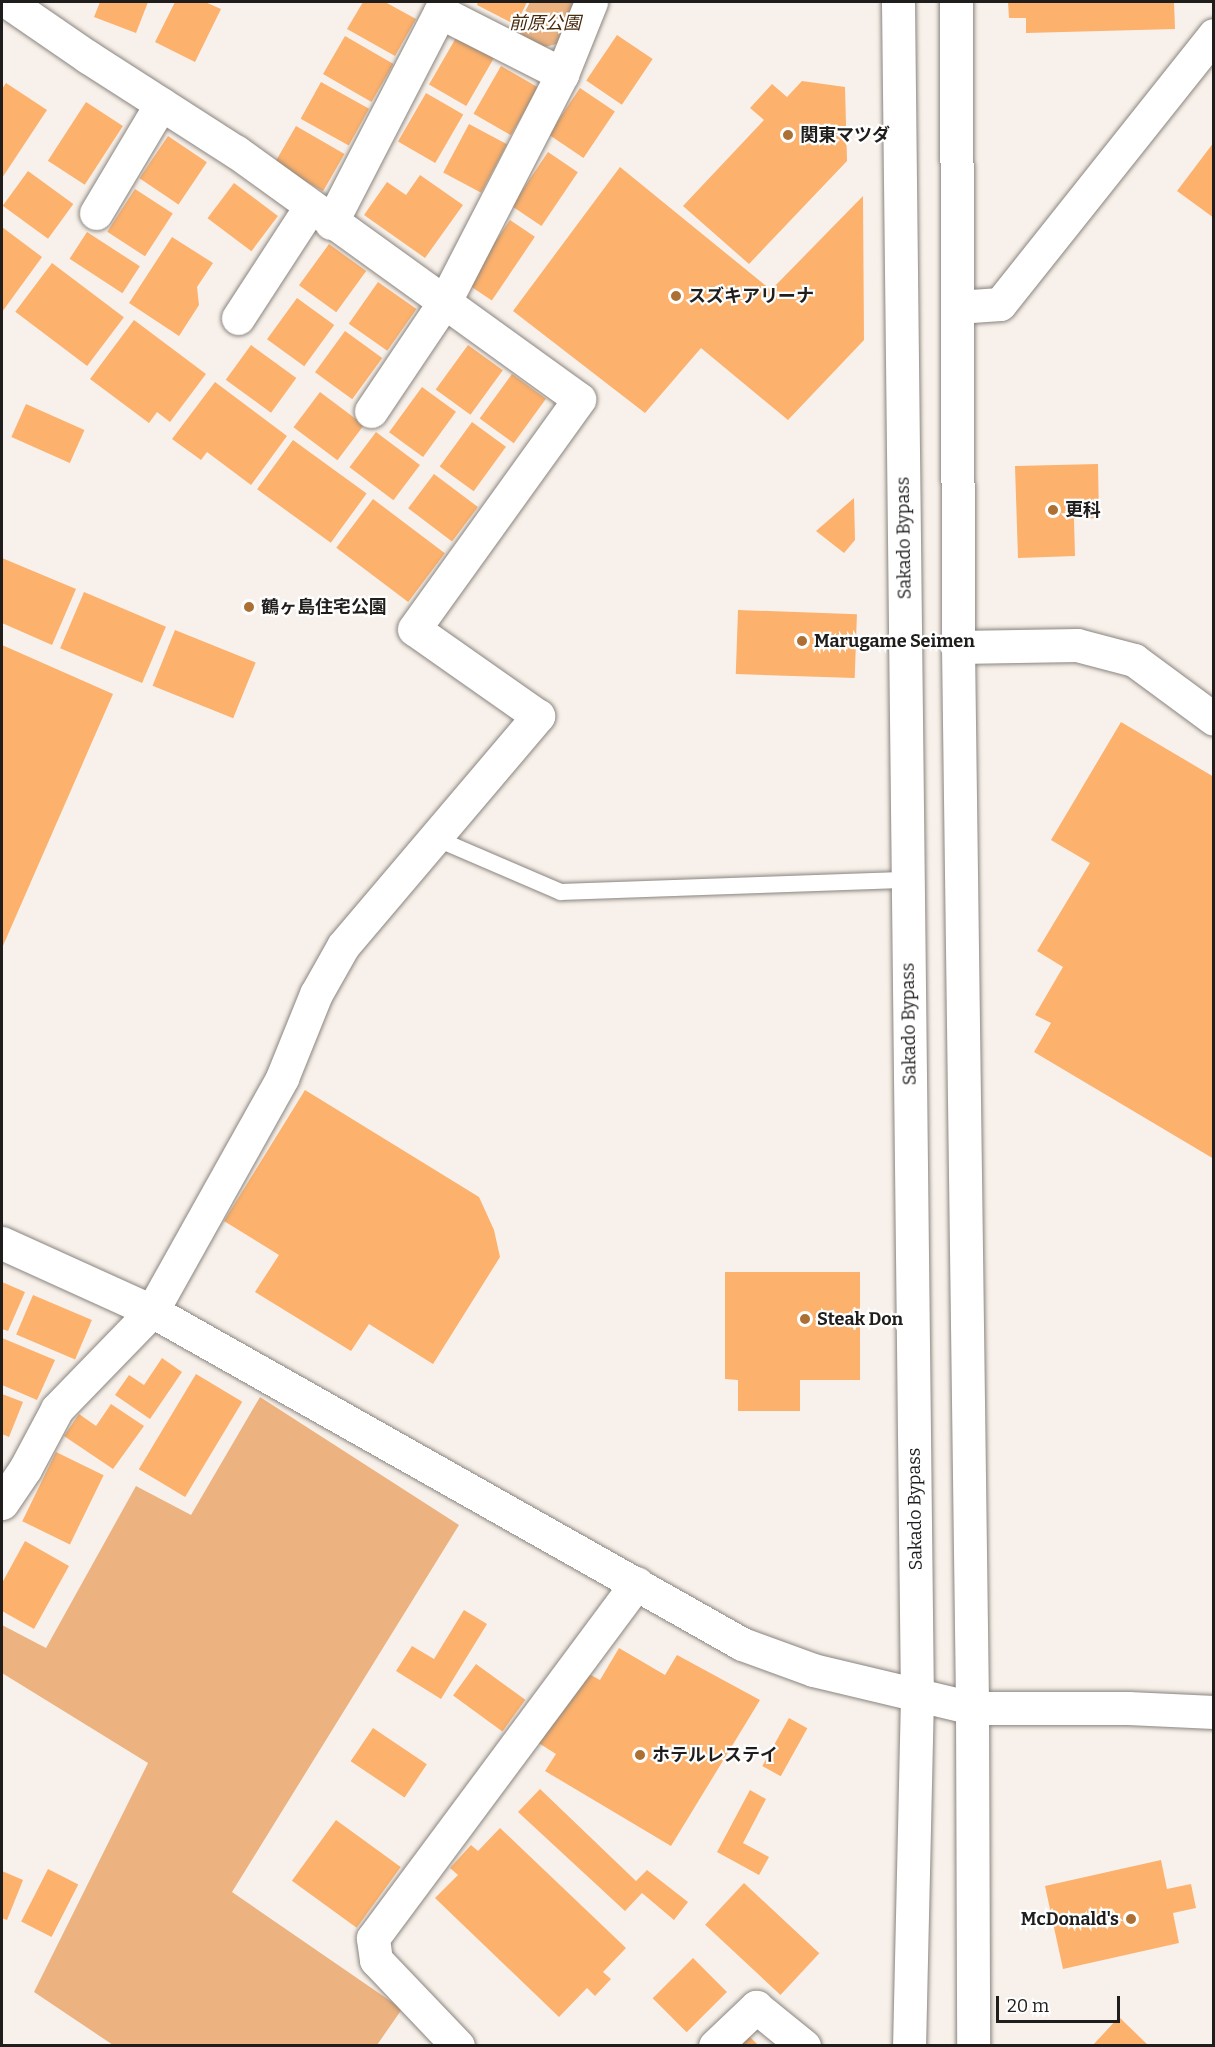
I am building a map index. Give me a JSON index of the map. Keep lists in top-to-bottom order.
{
  "streets": {
    "main road": ["Sakado Bypass"]
  },
  "parks": ["前原公園"],
  "places": [
    "関東マツダ",
    "スズキアリーナ",
    "更科",
    "鶴ヶ島住宅公園",
    "Marugame Seimen",
    "Steak Don",
    "ホテルレステイ",
    "McDonald's"
  ],
  "scale_bar": "20 m"
}
